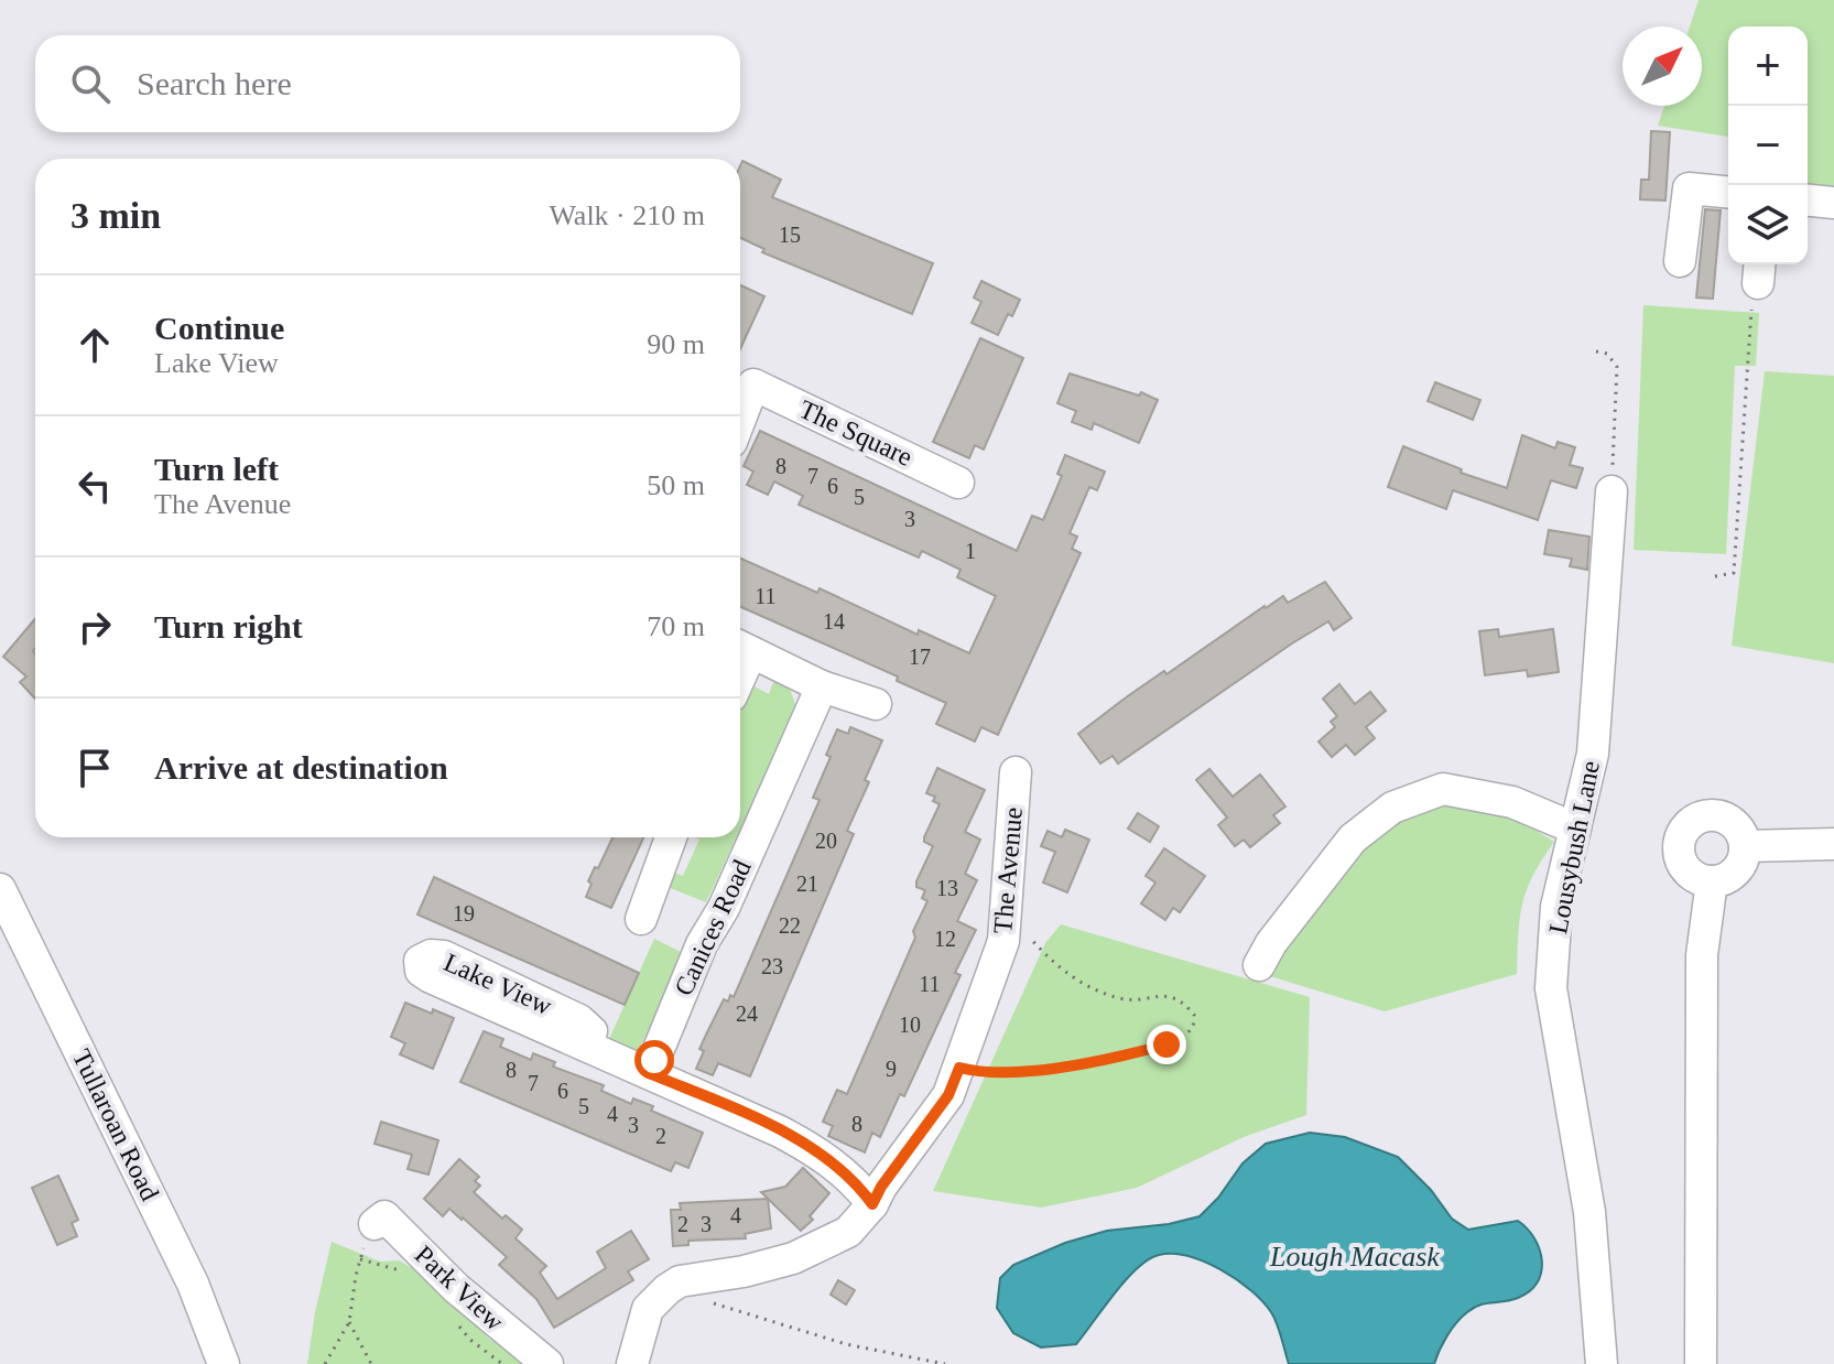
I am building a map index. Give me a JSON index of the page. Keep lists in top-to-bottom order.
{
  "streets": {
    "street": [
      "The Square",
      "Lousybush Lane",
      "The Avenue",
      "Canices Road",
      "Lake View",
      "Tullaroan Road",
      "Park View"
    ]
  },
  "crossings": [
    ["The Avenue", "Lake View"],
    ["Canices Road", "Lake View"]
  ],
  "water": ["Lough Macask"],
  "house_numbers": [
    "15",
    "8",
    "7",
    "6",
    "5",
    "3",
    "1",
    "11",
    "14",
    "17",
    "20",
    "21",
    "13",
    "19",
    "22",
    "12",
    "23",
    "11",
    "24",
    "10",
    "9",
    "8",
    "7",
    "6",
    "5",
    "4",
    "8",
    "3",
    "2",
    "4",
    "2",
    "3"
  ],
  "north": "top right",
  "page": {
    "map_buttons": ["+", "−"],
    "search": "Search here",
    "heading": ["3 min", "Walk · 210 m"],
    "list": [
      ["Continue", "Lake View", "90 m"],
      ["Turn left", "The Avenue", "50 m"],
      ["Turn right", "70 m"],
      "Arrive at destination"
    ]
  }
}
